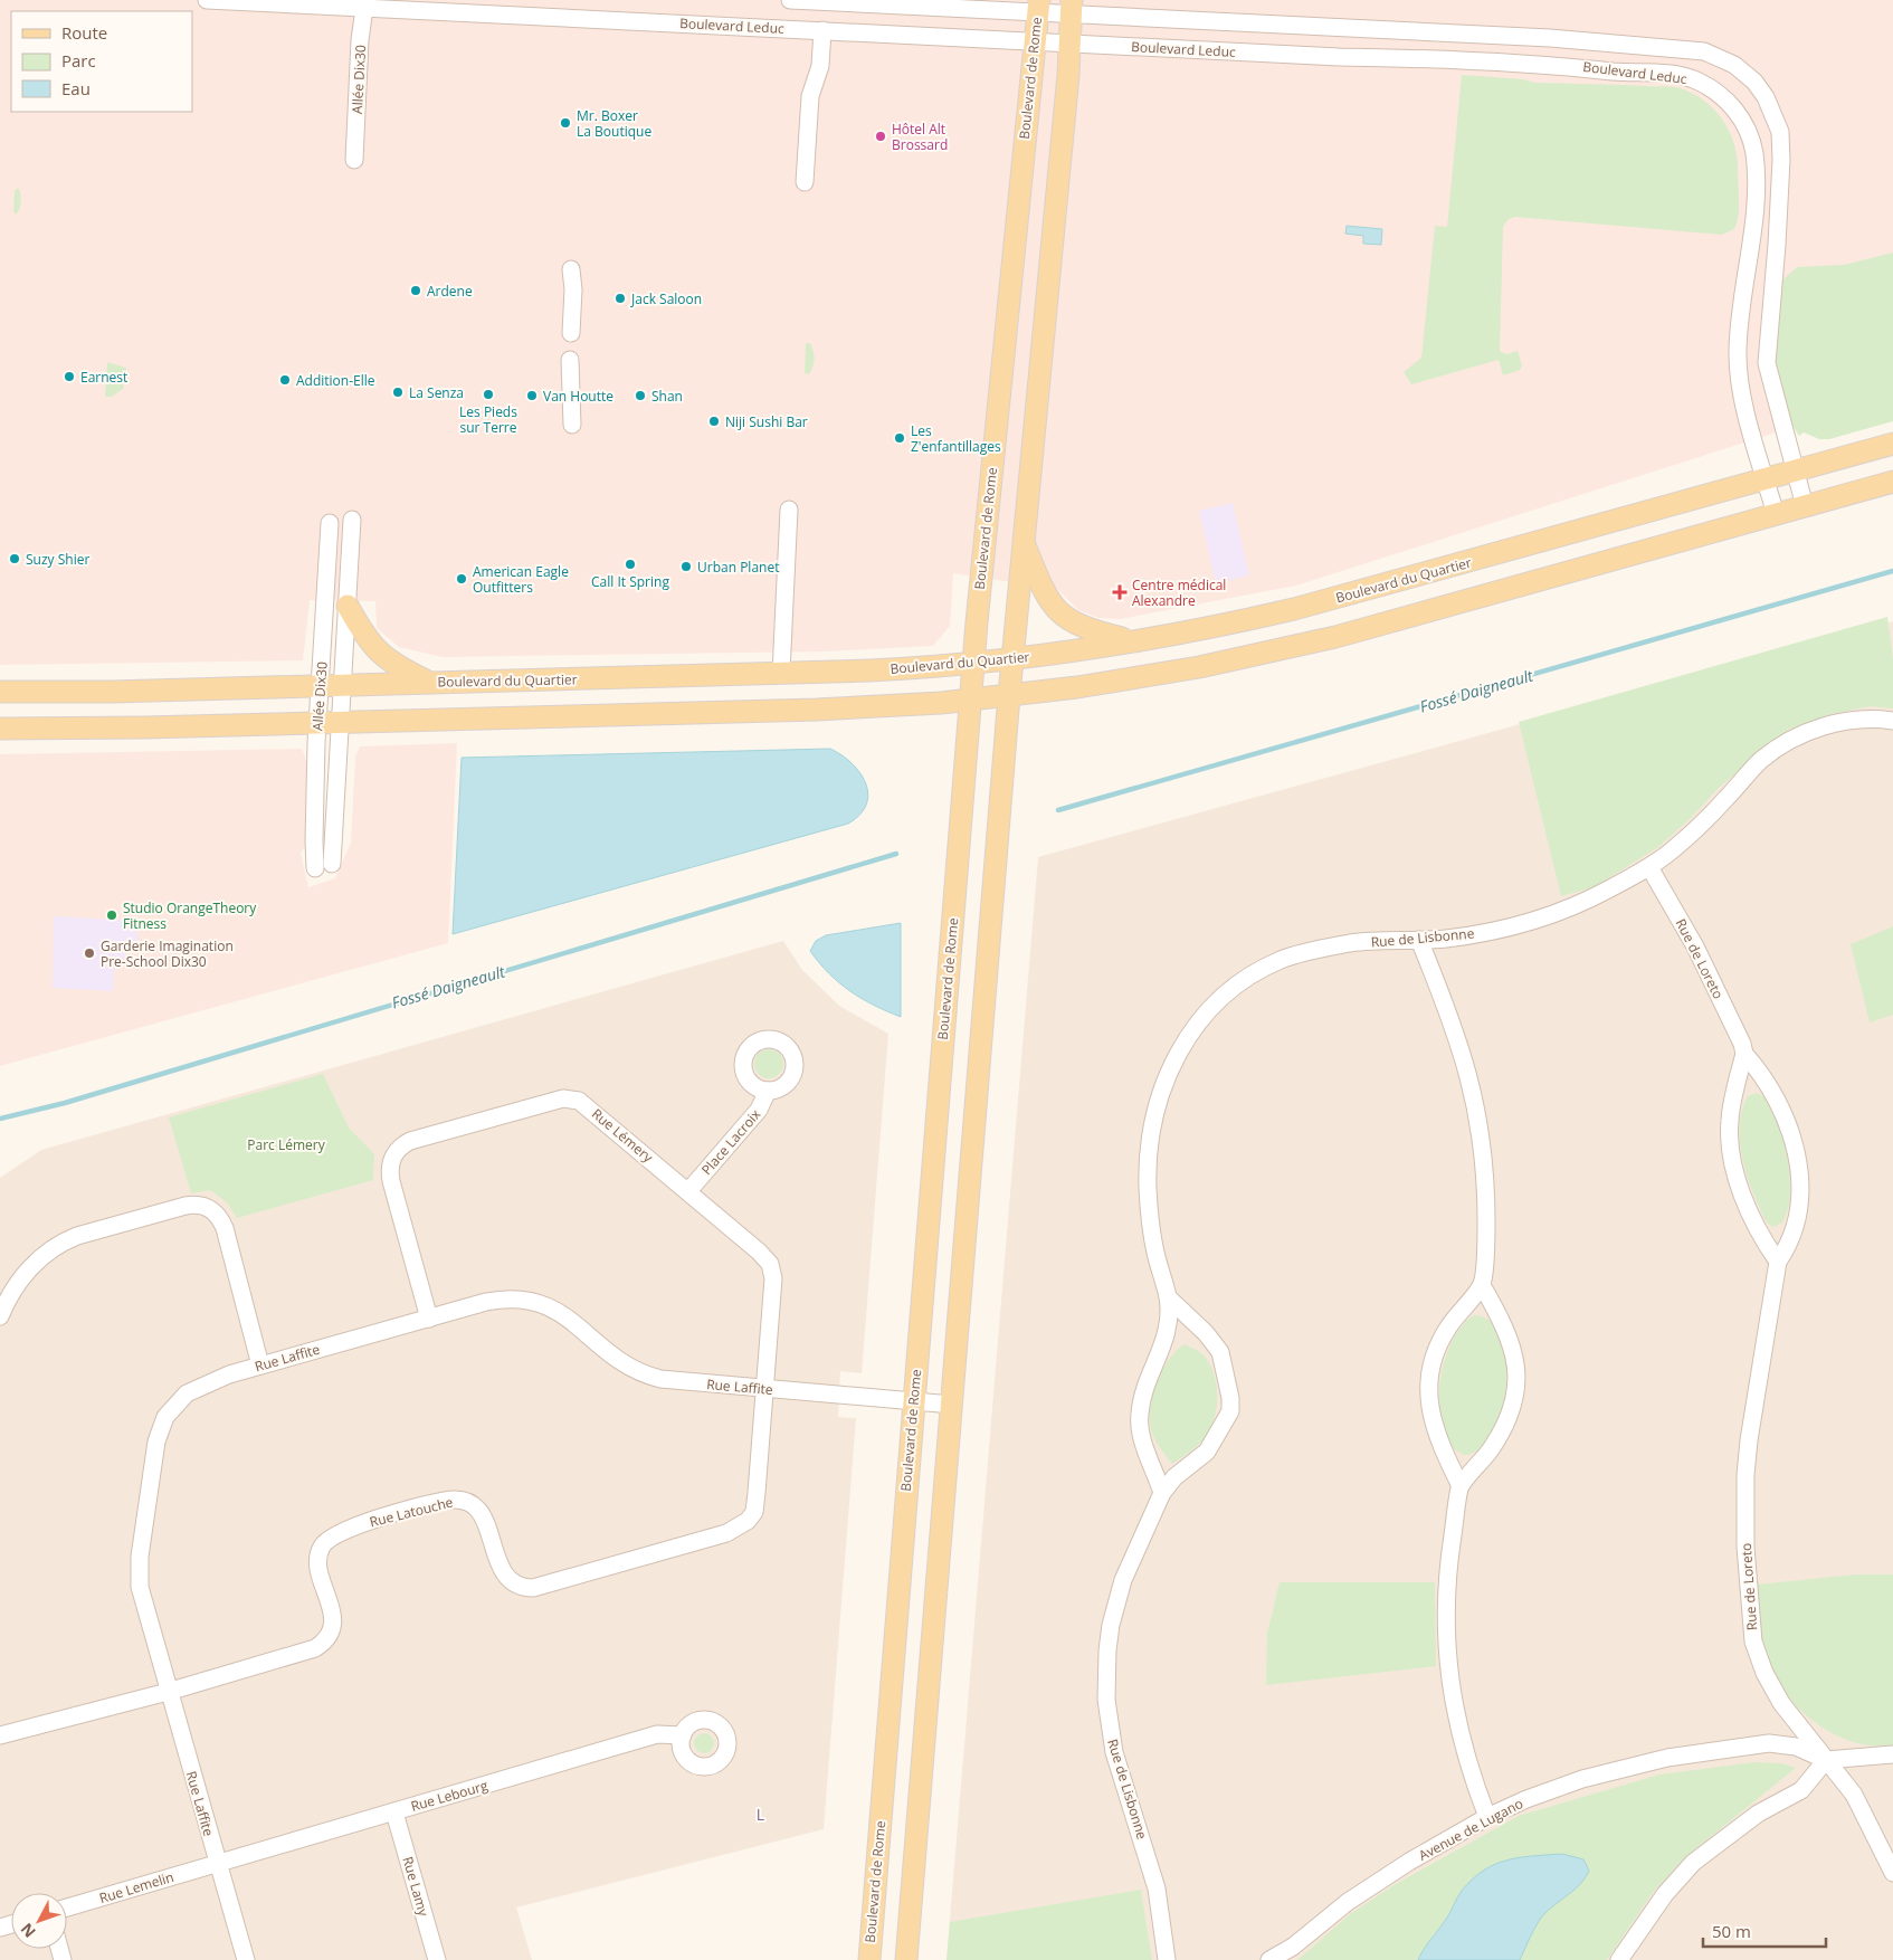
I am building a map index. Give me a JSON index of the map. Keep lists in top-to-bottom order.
{
  "streets": {
    "main road": ["Boulevard de Rome", "Boulevard du Quartier"],
    "street": [
      "Boulevard Leduc",
      "Allée Dix30",
      "Rue de Lisbonne",
      "Rue de Loreto",
      "Rue Lémery",
      "Place Lacroix",
      "Rue Laffite",
      "Rue Latouche",
      "Rue Lebourg",
      "Avenue de Lugano",
      "Rue Lamy",
      "Rue Lemelin"
    ]
  },
  "crossings": [
    ["Boulevard Leduc", "Boulevard de Rome"],
    ["Boulevard Leduc", "Allée Dix30"],
    ["Boulevard Leduc", "Boulevard du Quartier"],
    ["Boulevard de Rome", "Boulevard du Quartier"],
    ["Boulevard de Rome", "Rue Laffite"],
    ["Allée Dix30", "Boulevard du Quartier"],
    ["Rue de Lisbonne", "Rue de Loreto"],
    ["Rue de Loreto", "Avenue de Lugano"],
    ["Rue Lémery", "Place Lacroix"],
    ["Rue Lémery", "Rue Laffite"],
    ["Rue Lémery", "Rue Latouche"],
    ["Rue Laffite", "Rue Latouche"],
    ["Rue Laffite", "Rue Lebourg"],
    ["Rue Laffite", "Rue Lemelin"],
    ["Rue Lebourg", "Rue Lamy"],
    ["Rue Lebourg", "Rue Lemelin"]
  ],
  "districts": ["L"],
  "water": ["Fossé Daigneault"],
  "parks": ["Parc Lémery"],
  "places": {
    "other": [
      "Mr. Boxer La Boutique",
      "Hôtel Alt Brossard",
      "Ardene",
      "Jack Saloon",
      "Earnest",
      "Addition-Elle",
      "La Senza",
      "Les Pieds sur Terre",
      "Van Houtte",
      "Shan",
      "Niji Sushi Bar",
      "Les Z'enfantillages",
      "Suzy Shier",
      "Call It Spring",
      "Urban Planet",
      "American Eagle Outfitters",
      "Studio OrangeTheory Fitness",
      "Garderie Imagination Pre-School Dix30"
    ],
    "health": ["Centre médical Alexandre"]
  },
  "legend": ["Route", "Parc", "Eau"],
  "scale_bar": "50 m",
  "north": "bottom left"
}
